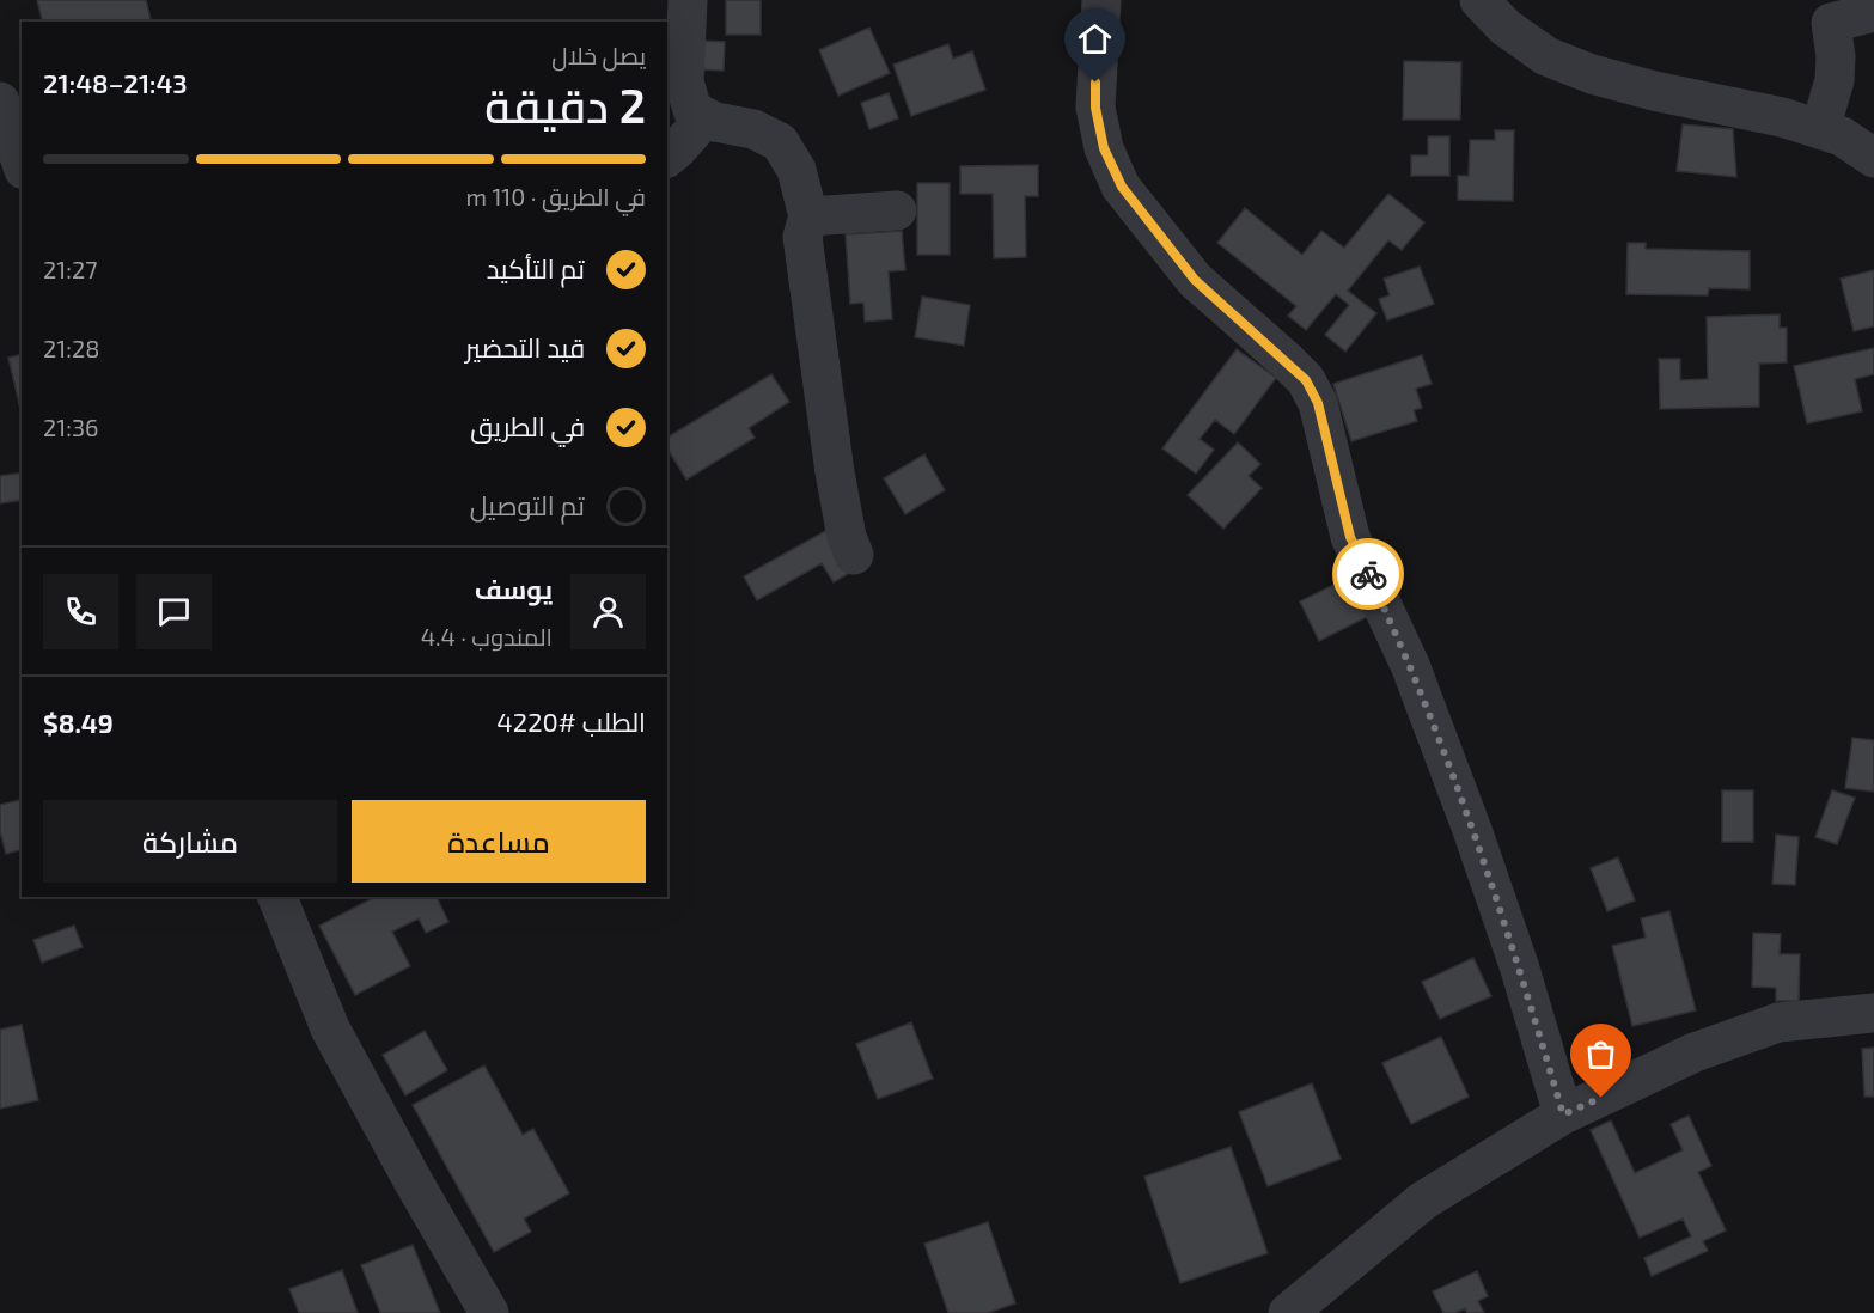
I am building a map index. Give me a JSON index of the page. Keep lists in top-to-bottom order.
{
  "page": {
    "heading": ["2 دقيقة", "يصل خلال", "21:43–21:48"],
    "panel": [
      "يوسف",
      "المندوب · 4.4",
      "الطلب #4220",
      "$8.49"
    ],
    "bar": "في الطريق · 110 m",
    "list": [
      ["تم التأكيد", "21:27"],
      ["قيد التحضير", "21:28"],
      ["في الطريق", "21:36"],
      "تم التوصيل"
    ],
    "buttons": ["مساعدة", "مشاركة"]
  }
}
